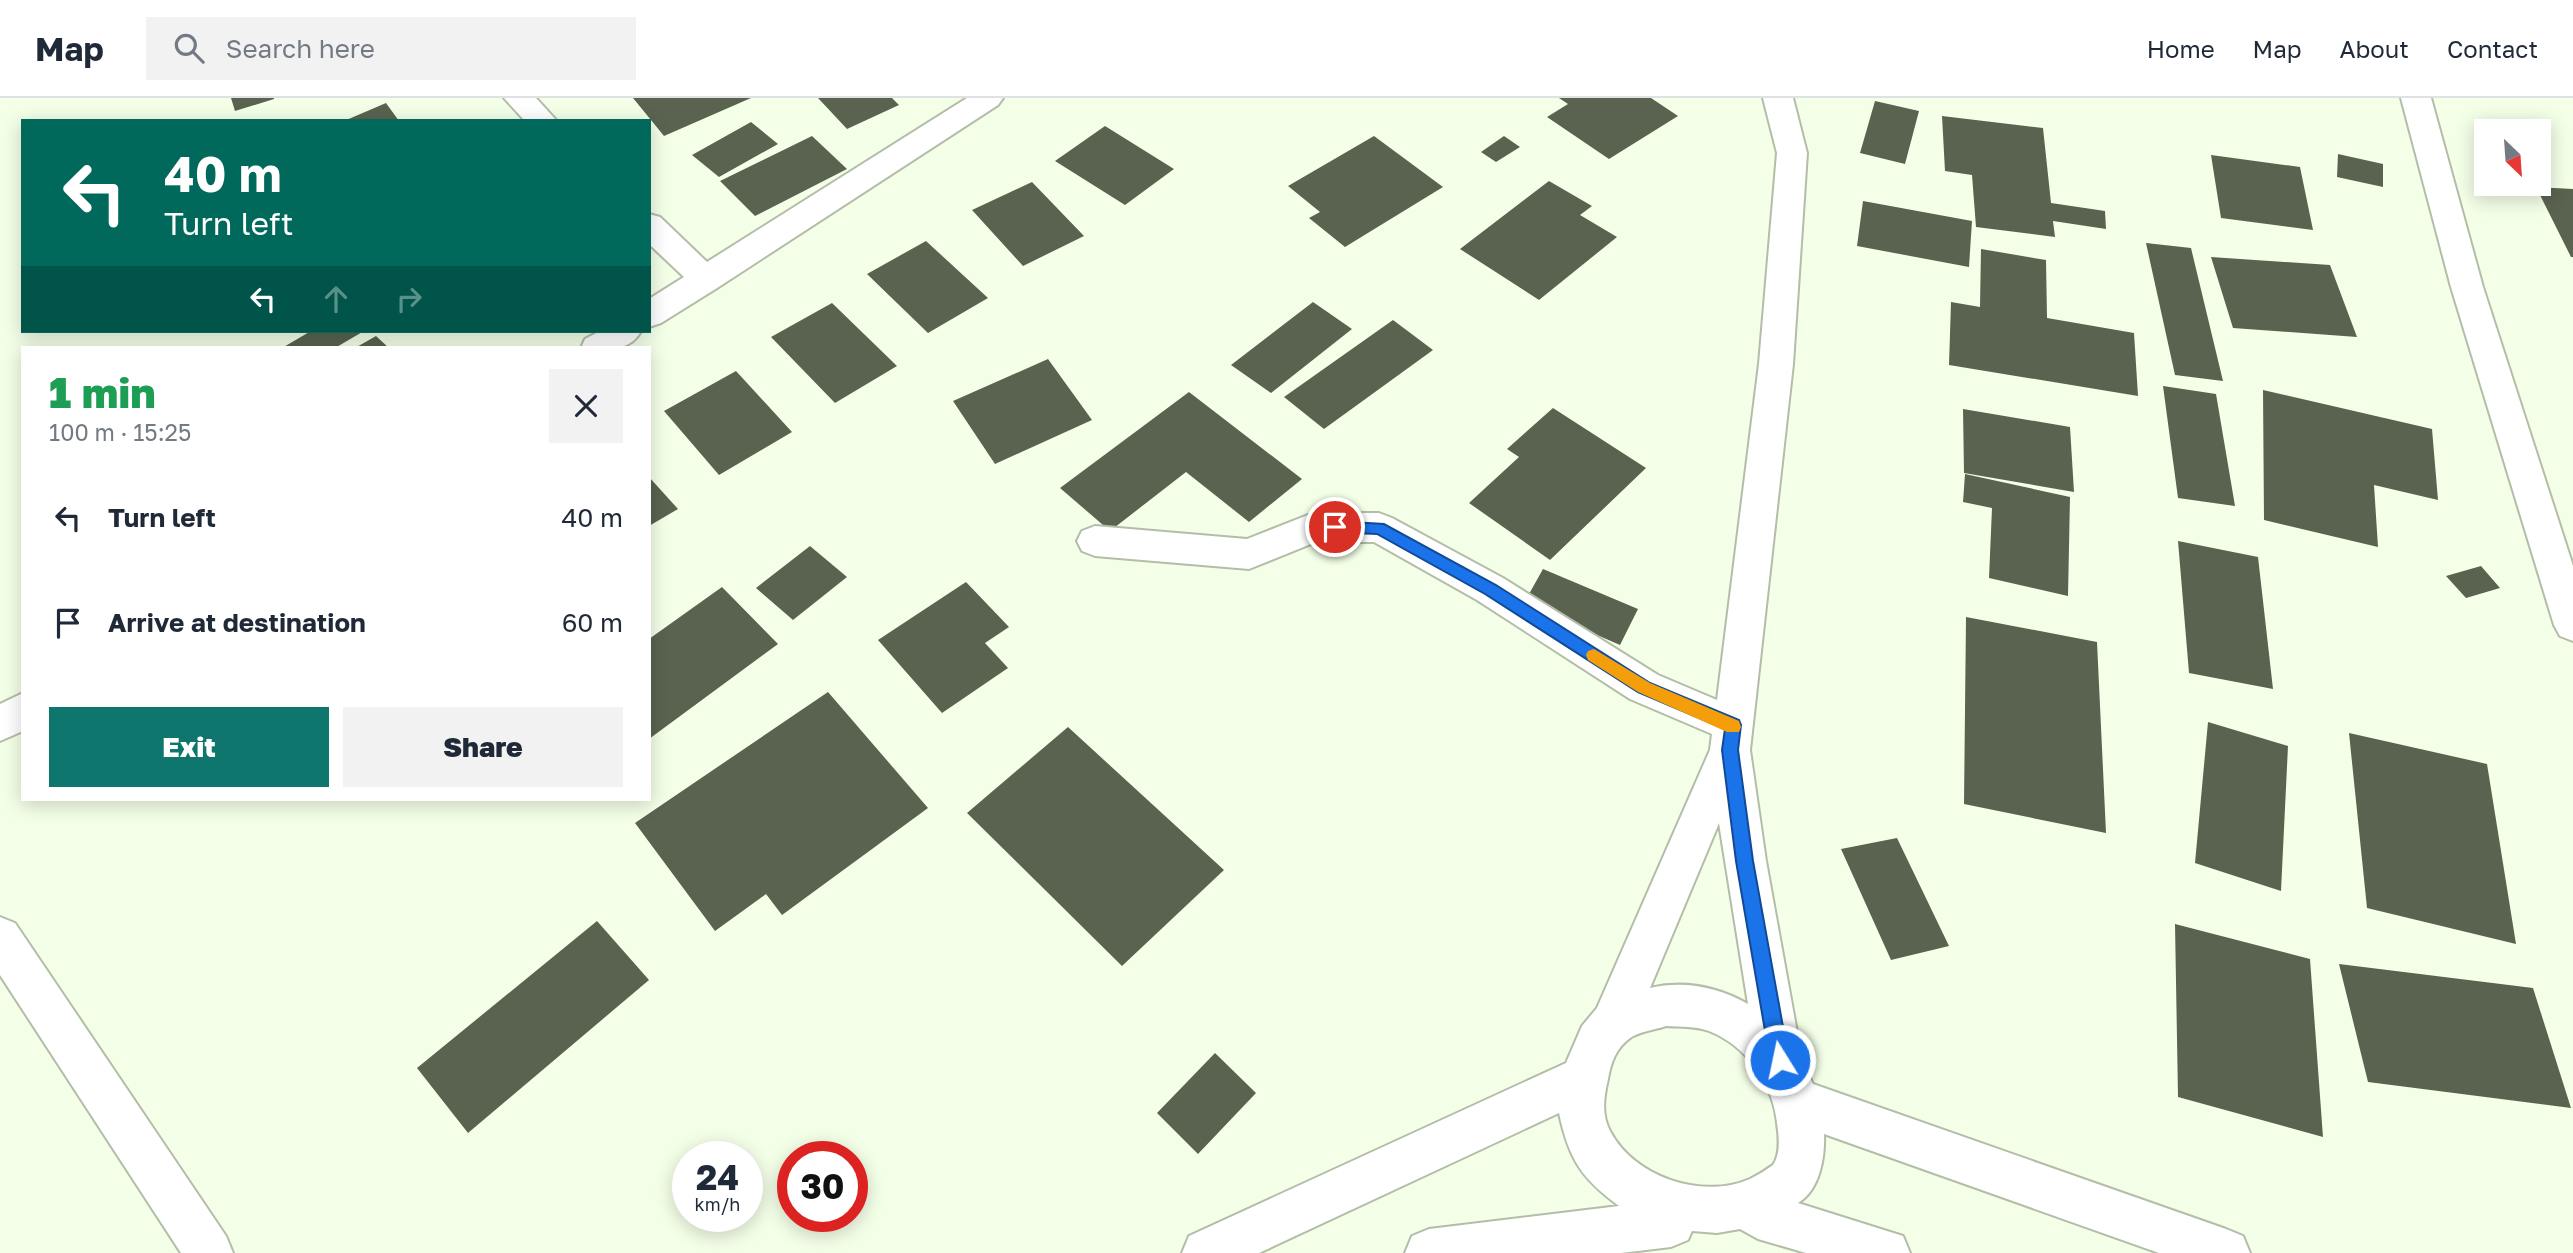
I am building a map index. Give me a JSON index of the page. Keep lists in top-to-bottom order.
{
  "north": "bottom right",
  "page": {
    "header": "Map",
    "search": "Search here",
    "nav": [
      "Home",
      "Map",
      "About",
      "Contact"
    ],
    "turn": ["40 m", "Turn left"],
    "heading": ["1 min", "100 m · 15:25"],
    "list": [
      {
        "name": "Turn left",
        "value": "40 m"
      },
      {
        "name": "Arrive at destination",
        "value": "60 m"
      }
    ],
    "buttons": ["Exit", "Share"],
    "speed": "24 km/h",
    "limit": "30"
  }
}
